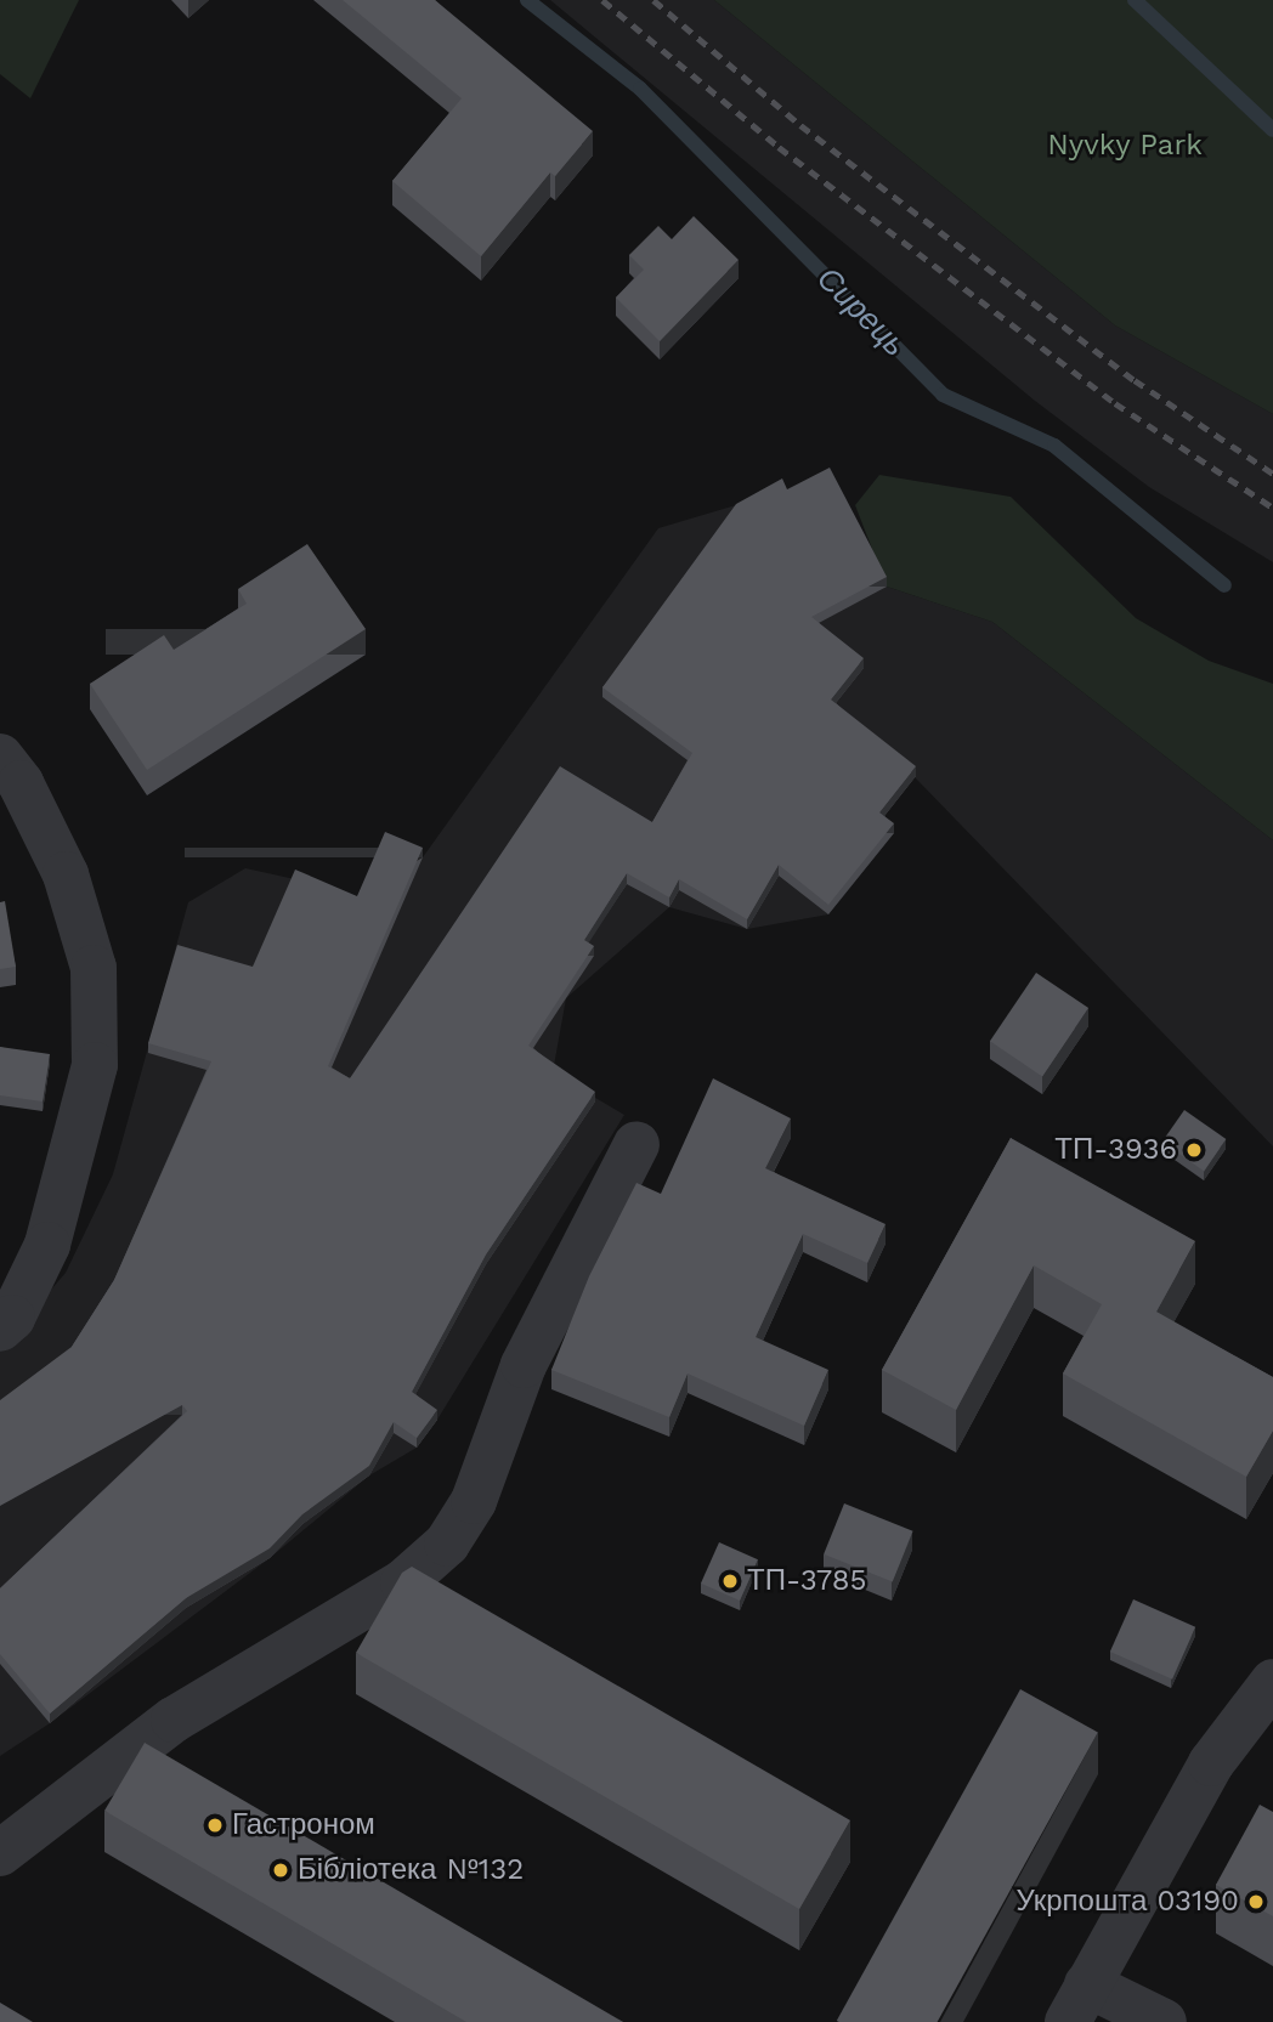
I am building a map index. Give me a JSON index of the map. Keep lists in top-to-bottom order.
{
  "water": ["Сирець"],
  "parks": ["Nyvky Park"],
  "places": [
    "ТП-3936",
    "ТП-3785",
    "Гастроном",
    "Бібліотека №132",
    "Укрпошта 03190"
  ]
}
